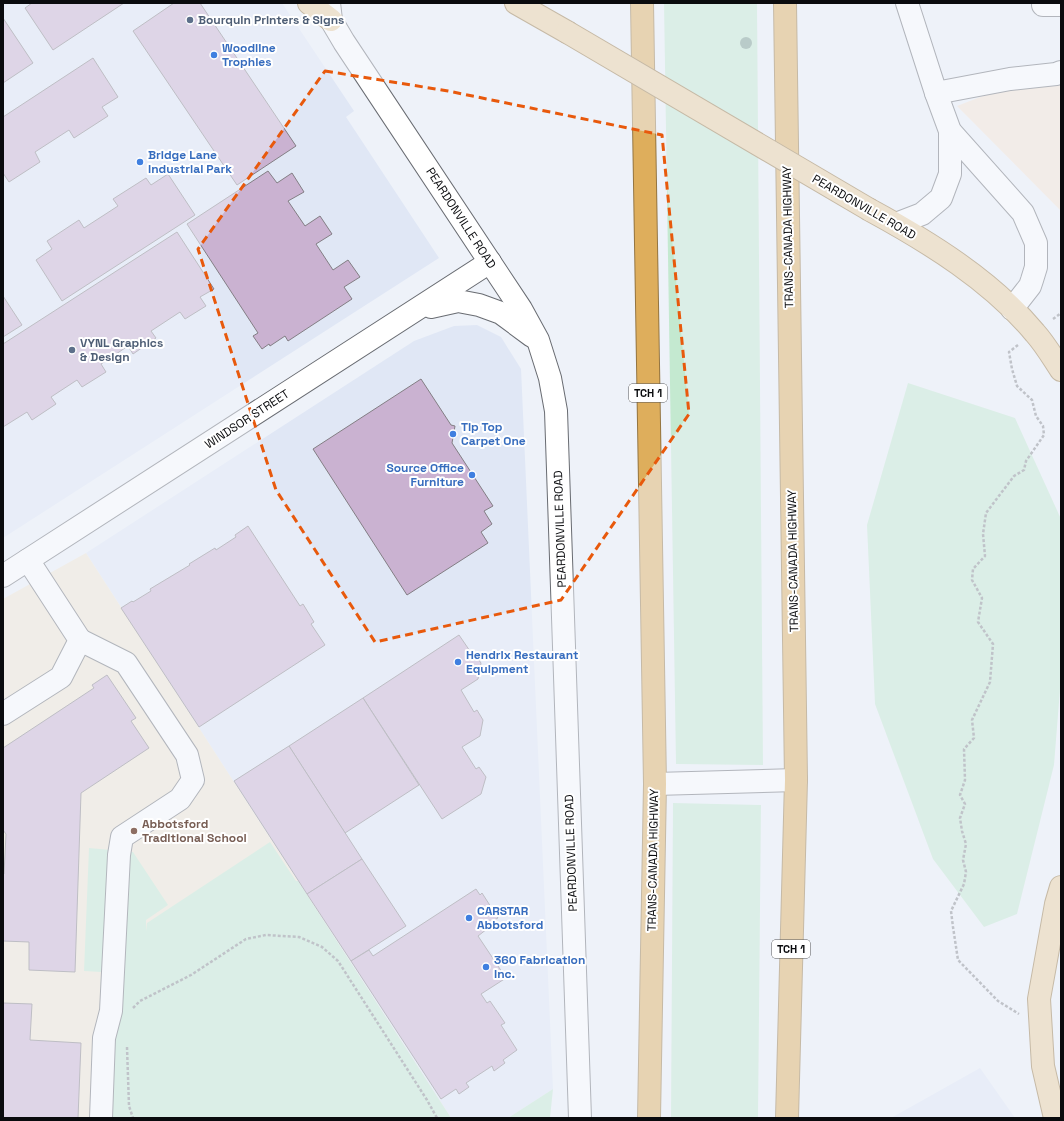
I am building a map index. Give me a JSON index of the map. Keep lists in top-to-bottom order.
{
  "streets": {
    "highway": ["TRANS-CANADA HIGHWAY", "TCH 1"],
    "main road": ["PEARDONVILLE ROAD"],
    "street": ["WINDSOR STREET"]
  },
  "crossings": [
    ["PEARDONVILLE ROAD", "WINDSOR STREET"]
  ],
  "places": [
    "Bourquin Printers & Signs",
    "Woodline Trophies",
    "Bridge Lane Industrial Park",
    "VYNL Graphics & Design",
    "Tip Top Carpet One",
    "Source Office Furniture",
    "Hendrix Restaurant Equipment",
    "Abbotsford Traditional School",
    "CARSTAR Abbotsford",
    "360 Fabrication Inc."
  ]
}
